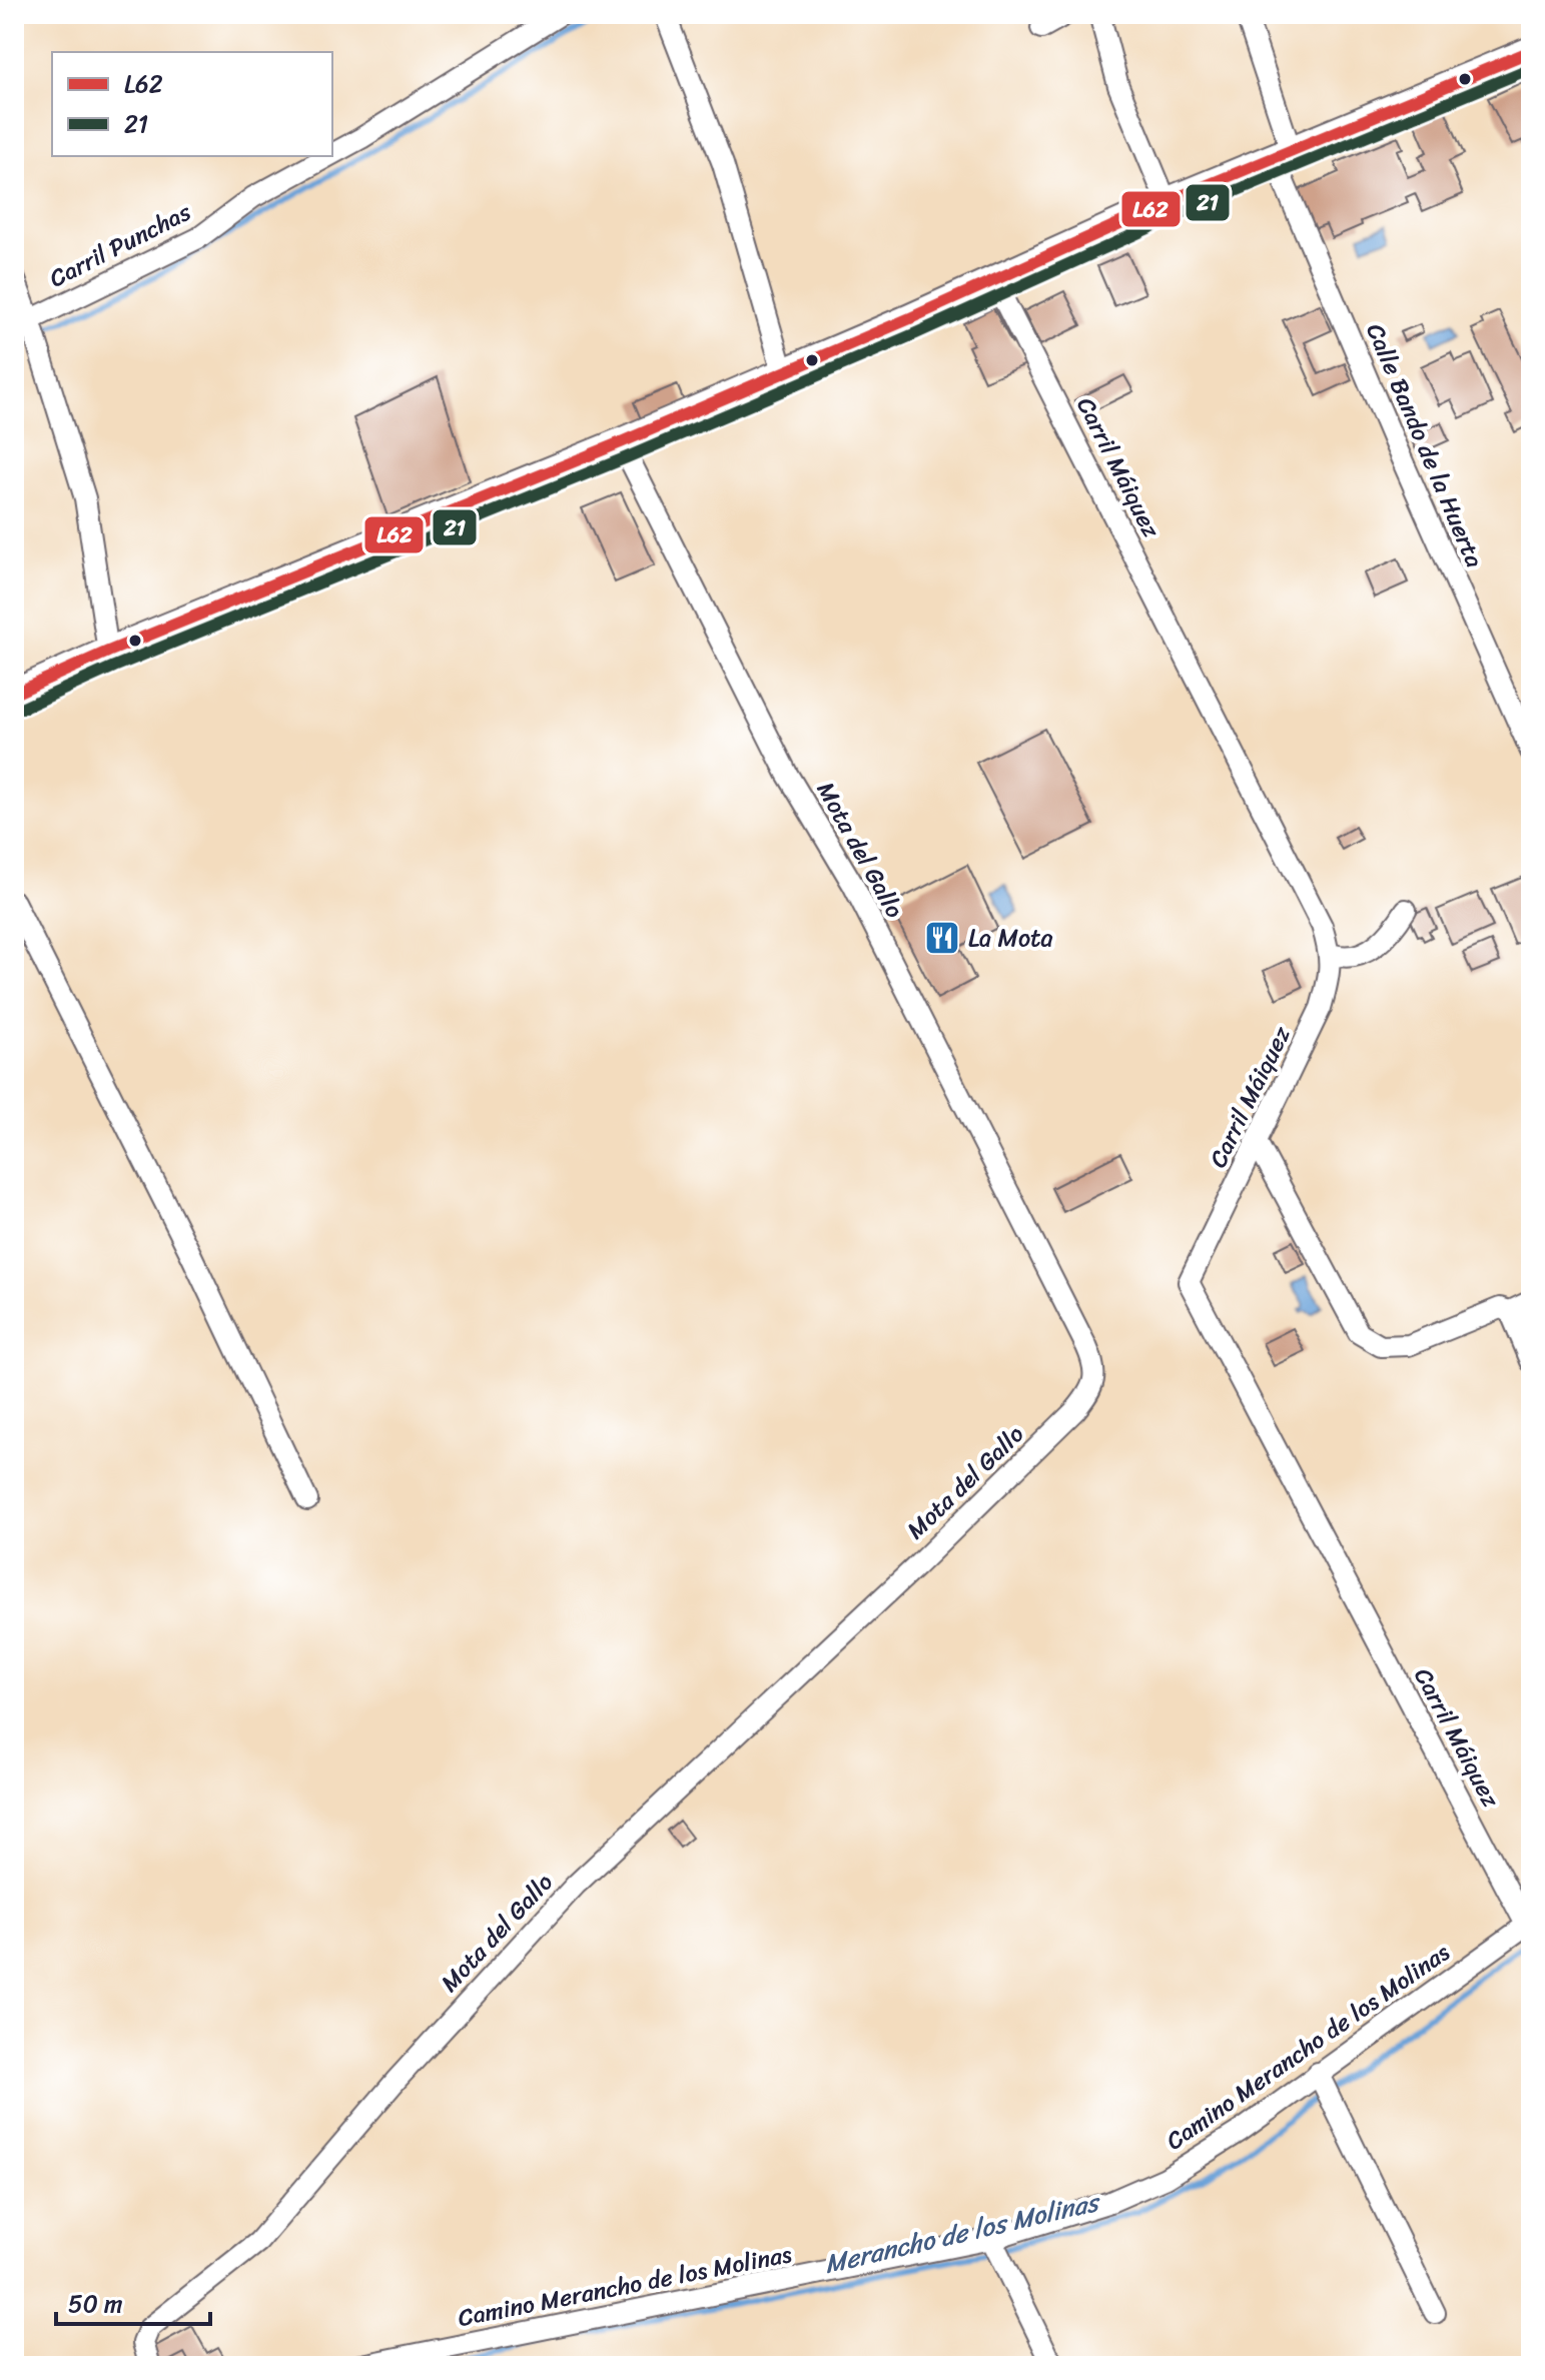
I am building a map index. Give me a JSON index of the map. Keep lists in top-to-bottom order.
{
  "streets": {
    "street": [
      "Carril Punchas",
      "Calle Bando de la Huerta",
      "Carril Máiquez",
      "Mota del Gallo",
      "Camino Merancho de los Molinas"
    ]
  },
  "crossings": [
    ["Carril Máiquez", "Camino Merancho de los Molinas"]
  ],
  "water": ["Merancho de los Molinas"],
  "places": {
    "restaurant": ["La Mota"]
  },
  "lines": ["transit line L62", "transit line 21"],
  "legend": ["L62", "21"],
  "scale_bar": "50 m"
}
